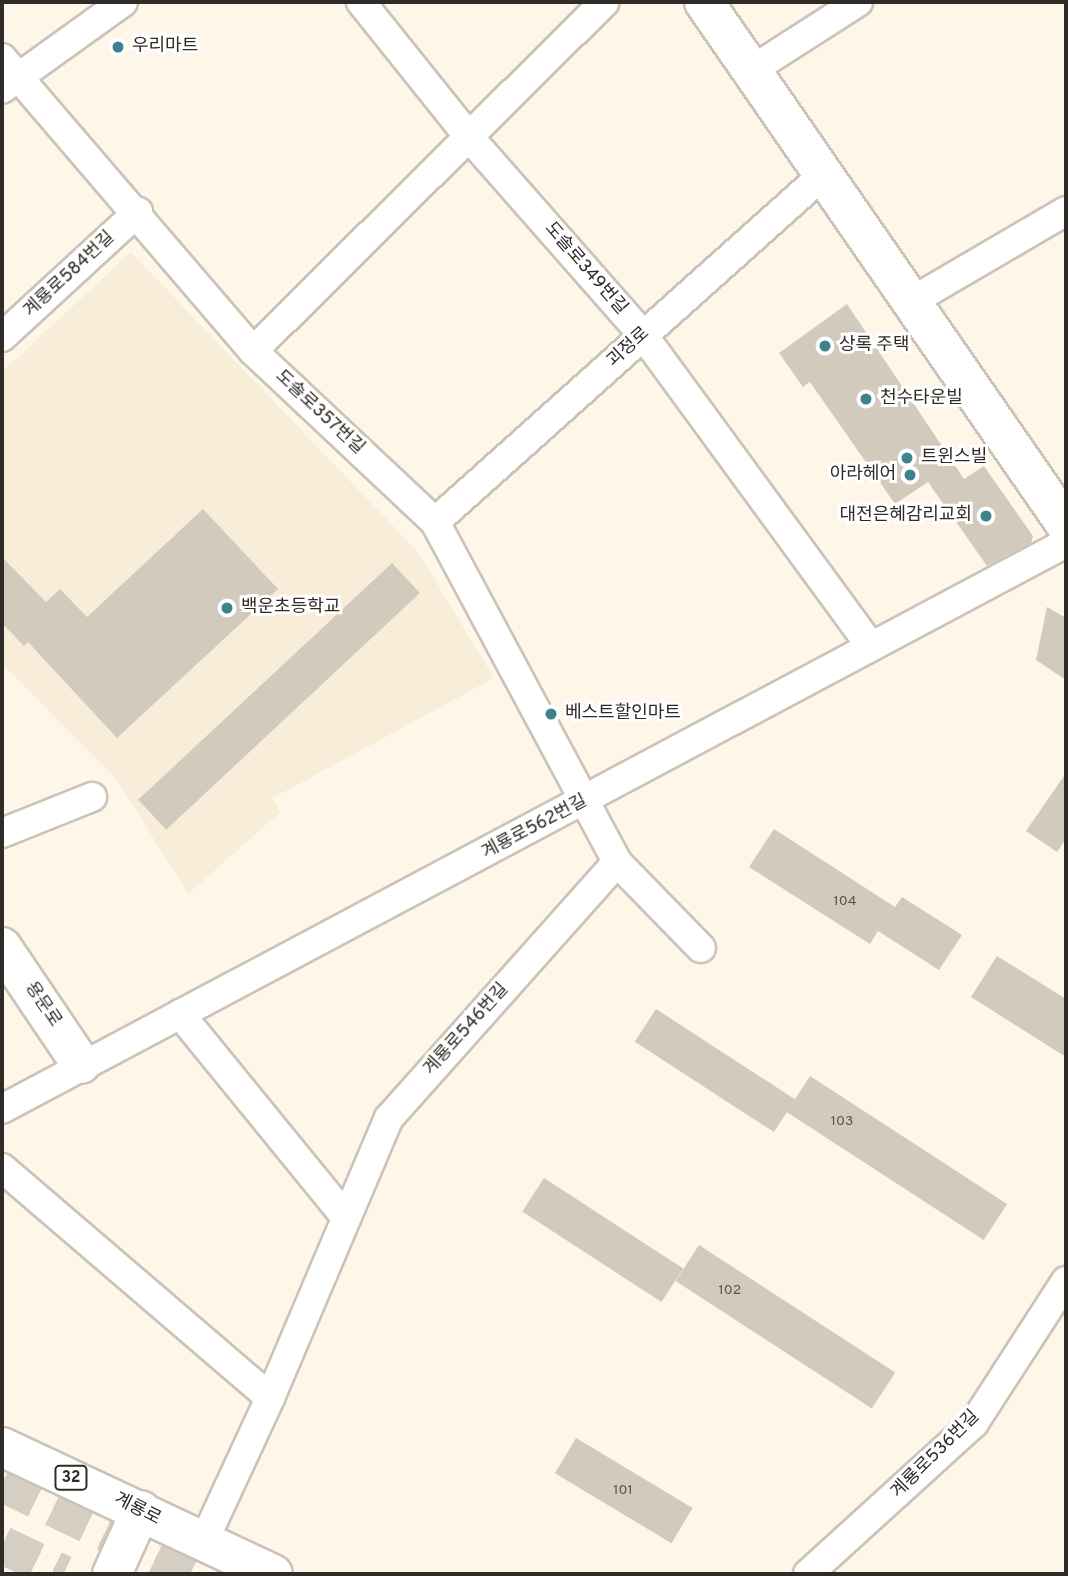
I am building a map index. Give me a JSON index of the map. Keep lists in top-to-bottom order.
{
  "streets": {
    "main road": ["용문로", "32", "계룡로"],
    "street": [
      "도솔로349번길",
      "계룡로584번길",
      "괴정로",
      "도솔로357번길",
      "계룡로562번길",
      "계룡로546번길",
      "계룡로536번길"
    ]
  },
  "crossings": [
    ["도솔로349번길", "괴정로"],
    ["도솔로349번길", "계룡로562번길"],
    ["계룡로584번길", "도솔로357번길"],
    ["괴정로", "도솔로357번길"],
    ["도솔로357번길", "계룡로562번길"],
    ["계룡로562번길", "용문로"],
    ["계룡로546번길", "계룡로"]
  ],
  "places": [
    "우리마트",
    "상록 주택",
    "천수타운빌",
    "트윈스빌",
    "아라헤어",
    "대전은혜감리교회",
    "백운초등학교",
    "베스트할인마트"
  ],
  "house_numbers": [
    "104",
    "103",
    "102",
    "101"
  ]
}
